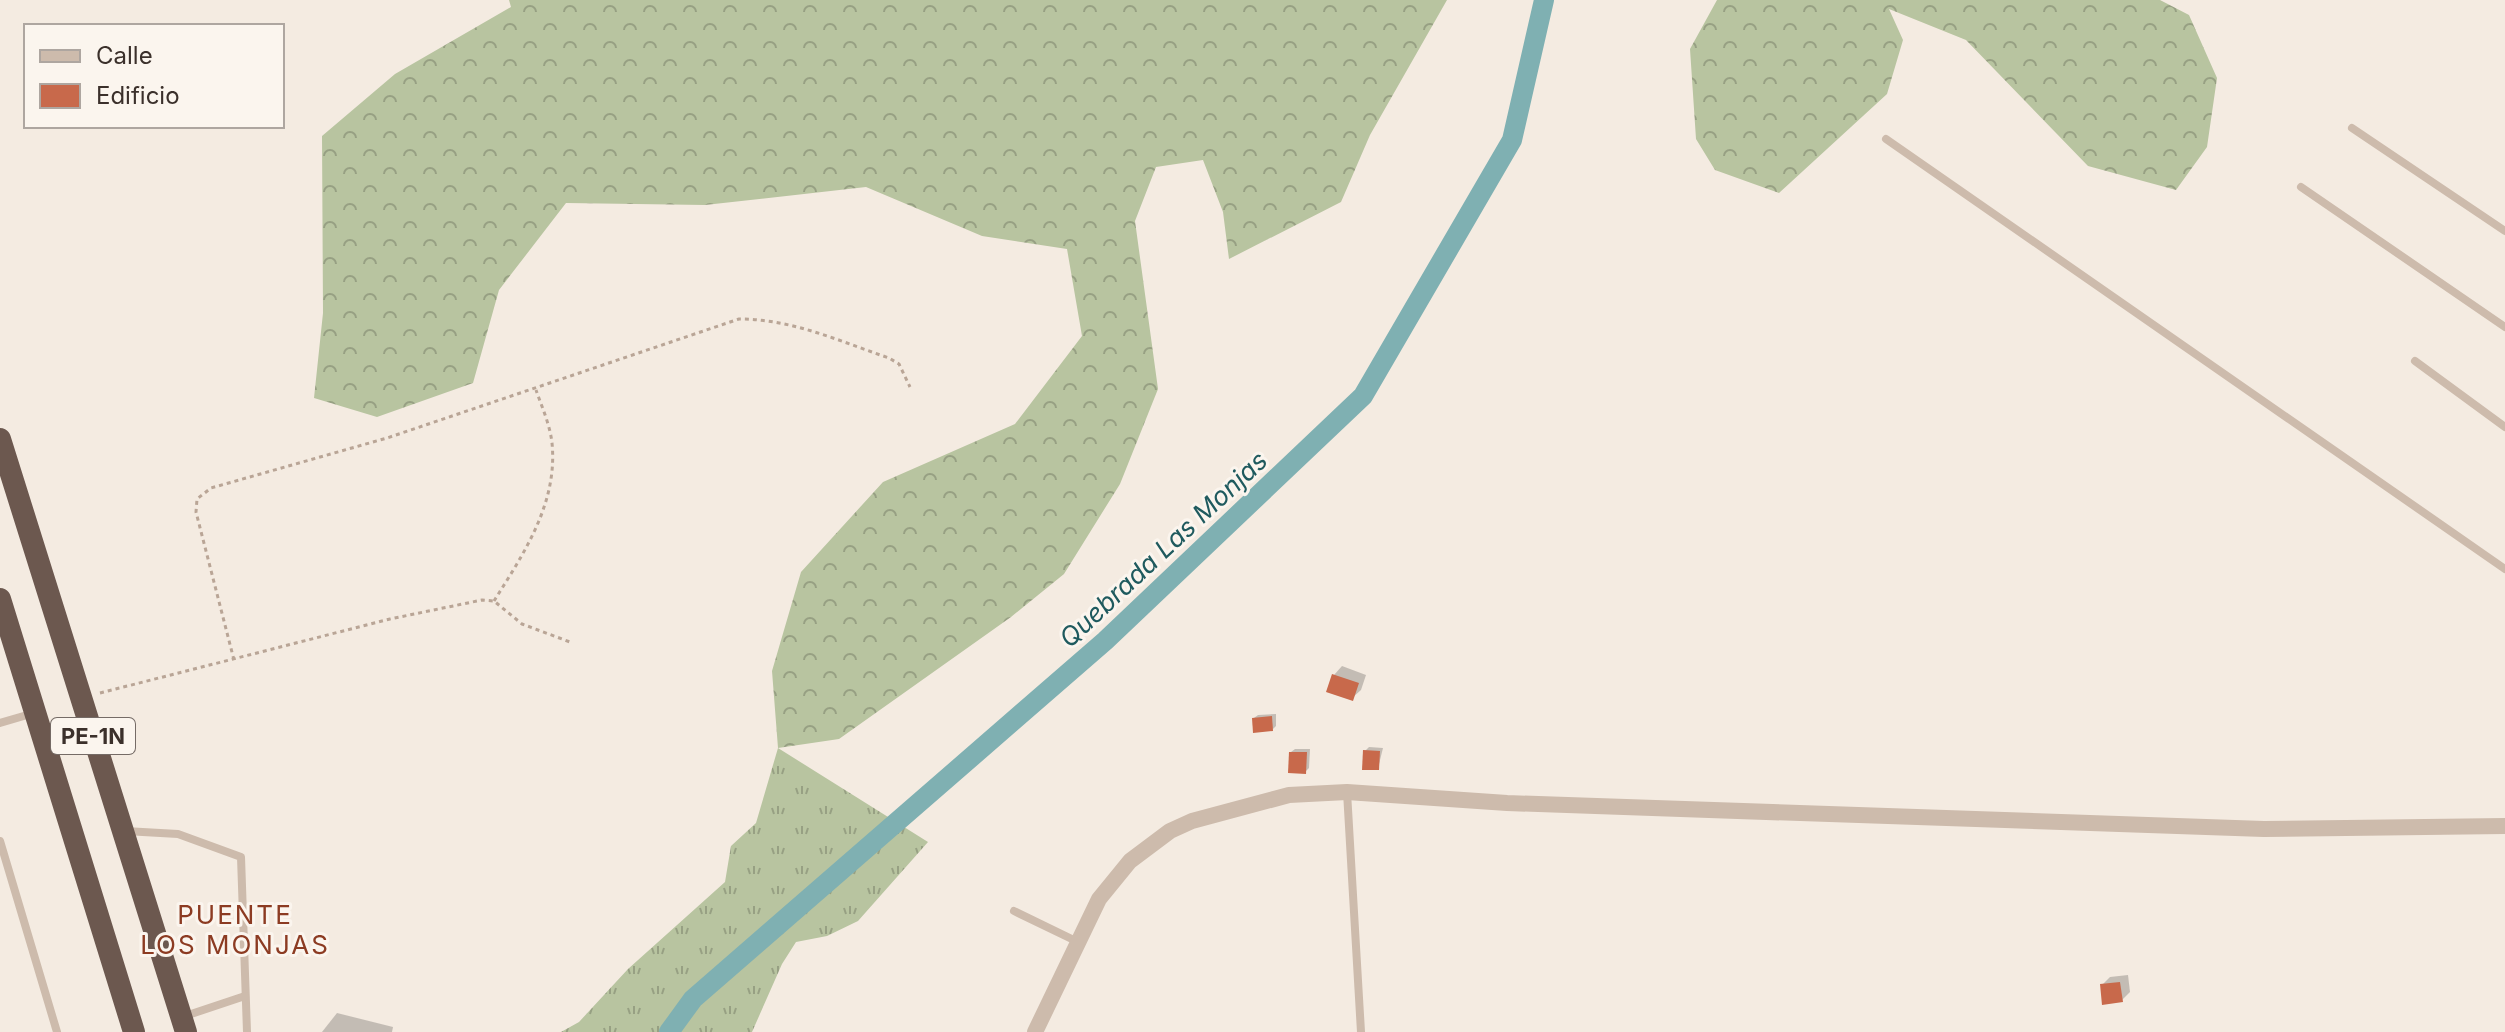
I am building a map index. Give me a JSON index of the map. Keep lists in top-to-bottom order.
{
  "streets": {
    "highway": ["PE-1N"]
  },
  "districts": ["PUENTE LOS MONJAS"],
  "water": ["Quebrada Las Monjas"],
  "legend": ["Calle", "Edificio"]
}
